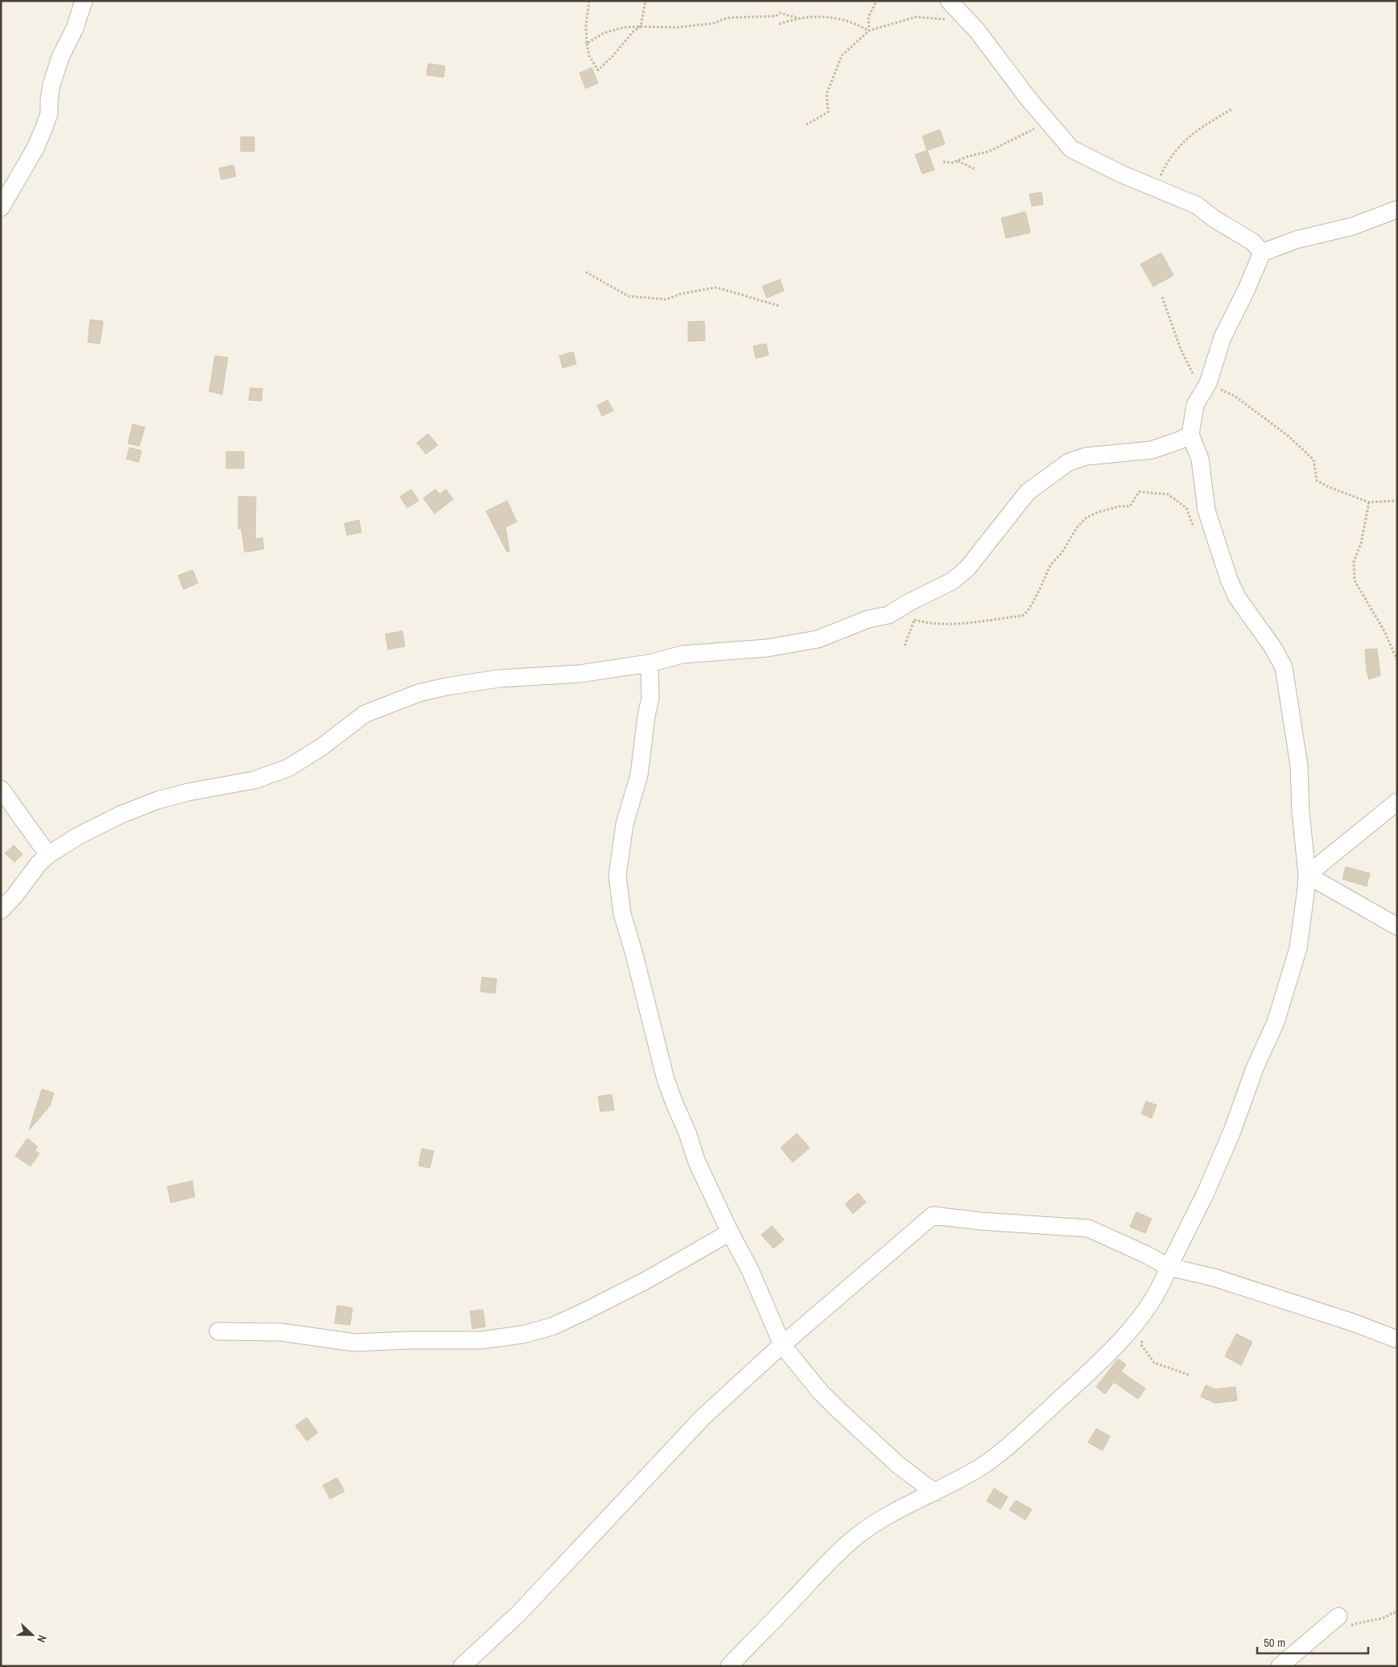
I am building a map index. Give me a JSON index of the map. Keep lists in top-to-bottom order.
{
  "scale_bar": "50 m",
  "north": "right"
}
